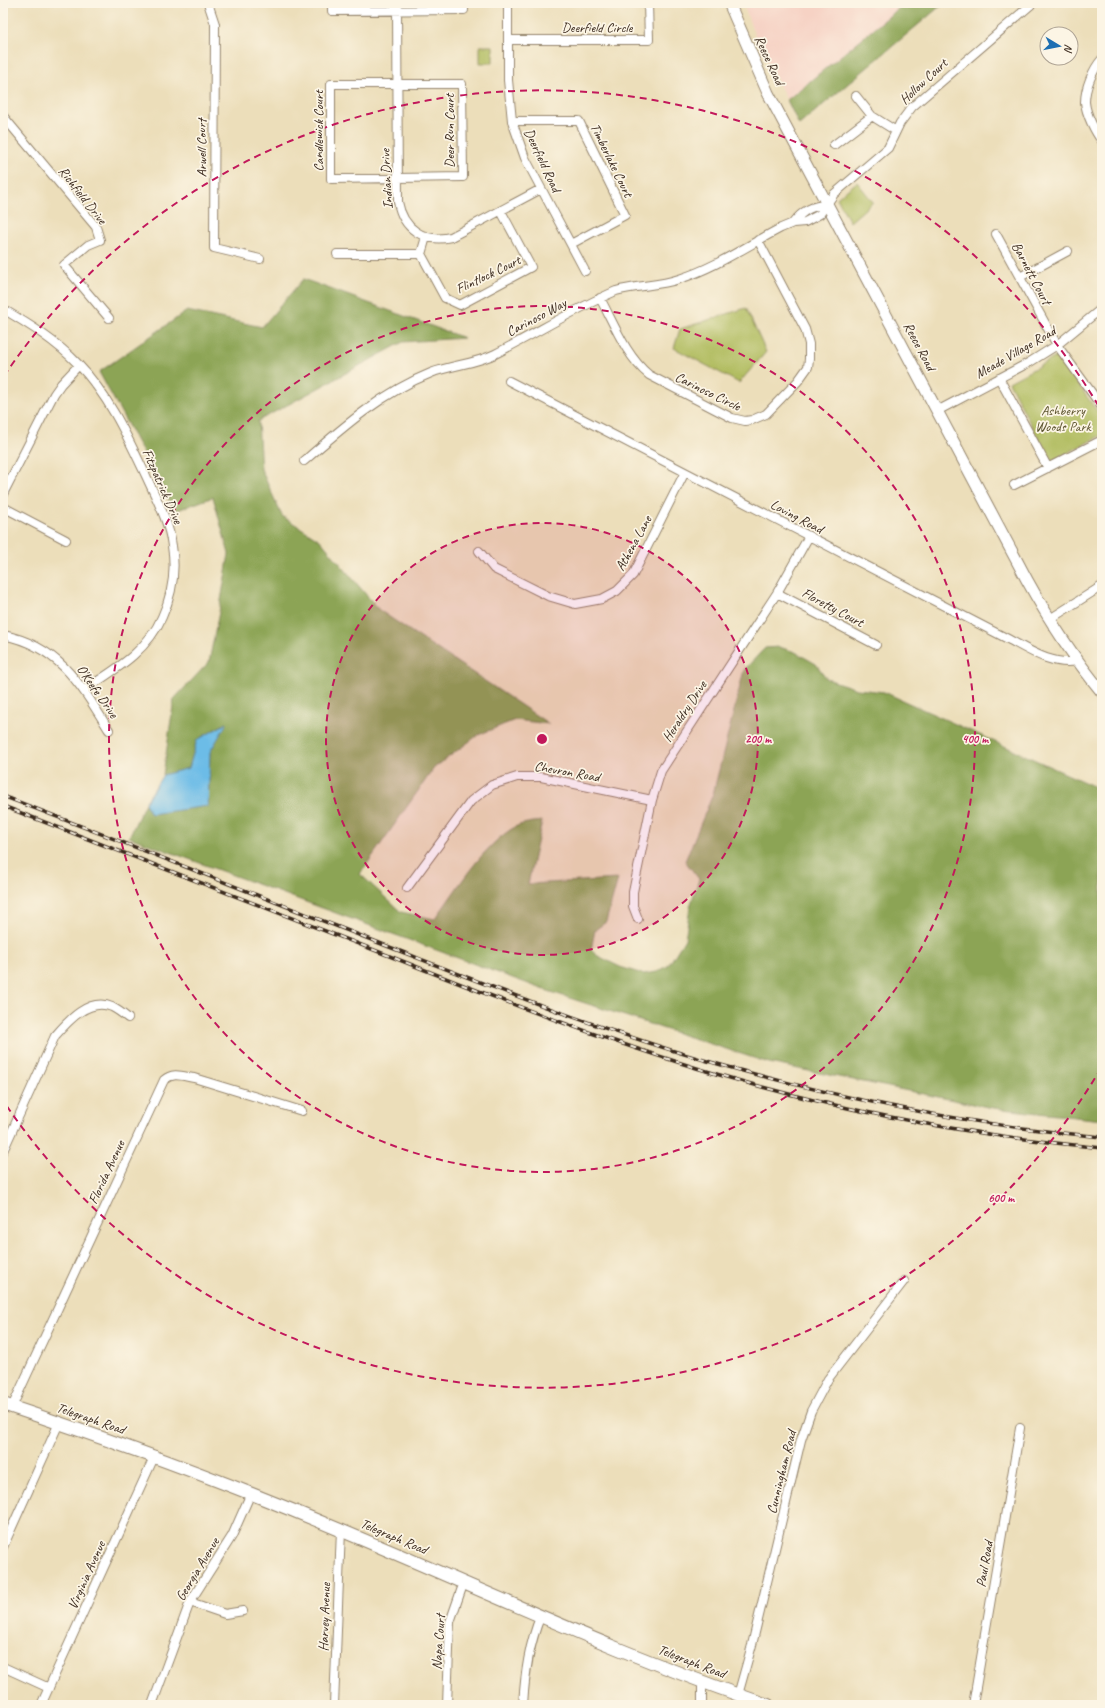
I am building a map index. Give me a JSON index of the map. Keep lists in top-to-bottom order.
{
  "streets": {
    "main road": ["Reece Road", "Telegraph Road"],
    "street": [
      "Deerfield Circle",
      "Hollow Court",
      "Candlewick Court",
      "Deer Run Court",
      "Arwell Court",
      "Deerfield Road",
      "Timberlake Court",
      "Indian Drive",
      "Richfield Drive",
      "Barnett Court",
      "Flintlock Court",
      "Carinoso Way",
      "Meade Village Road",
      "Carinoso Circle",
      "Fitzpatrick Drive",
      "Loving Road",
      "Athena Lane",
      "Floretty Court",
      "O'Keefe Drive",
      "Heraldry Drive",
      "Chevron Road",
      "Florida Avenue",
      "Cunningham Road",
      "Paul Road",
      "Georgia Avenue",
      "Virginia Avenue",
      "Harvey Avenue",
      "Napa Court"
    ]
  },
  "crossings": [
    ["Deerfield Circle", "Deerfield Road"],
    ["Reece Road", "Hollow Court"],
    ["Reece Road", "Carinoso Way"],
    ["Reece Road", "Meade Village Road"],
    ["Reece Road", "Loving Road"],
    ["Hollow Court", "Carinoso Way"],
    ["Candlewick Court", "Deer Run Court"],
    ["Candlewick Court", "Indian Drive"],
    ["Deer Run Court", "Indian Drive"],
    ["Deerfield Road", "Timberlake Court"],
    ["Deerfield Road", "Indian Drive"],
    ["Indian Drive", "Flintlock Court"],
    ["Barnett Court", "Meade Village Road"],
    ["Carinoso Way", "Carinoso Circle"],
    ["Fitzpatrick Drive", "O'Keefe Drive"],
    ["Loving Road", "Athena Lane"],
    ["Loving Road", "Heraldry Drive"],
    ["Floretty Court", "Heraldry Drive"],
    ["Heraldry Drive", "Chevron Road"],
    ["Florida Avenue", "Telegraph Road"],
    ["Telegraph Road", "Cunningham Road"],
    ["Telegraph Road", "Georgia Avenue"],
    ["Telegraph Road", "Virginia Avenue"],
    ["Telegraph Road", "Harvey Avenue"],
    ["Telegraph Road", "Napa Court"]
  ],
  "parks": ["Ashberry Woods Park"],
  "north": "right",
  "rings": ["200 m", "400 m", "600 m"]
}
